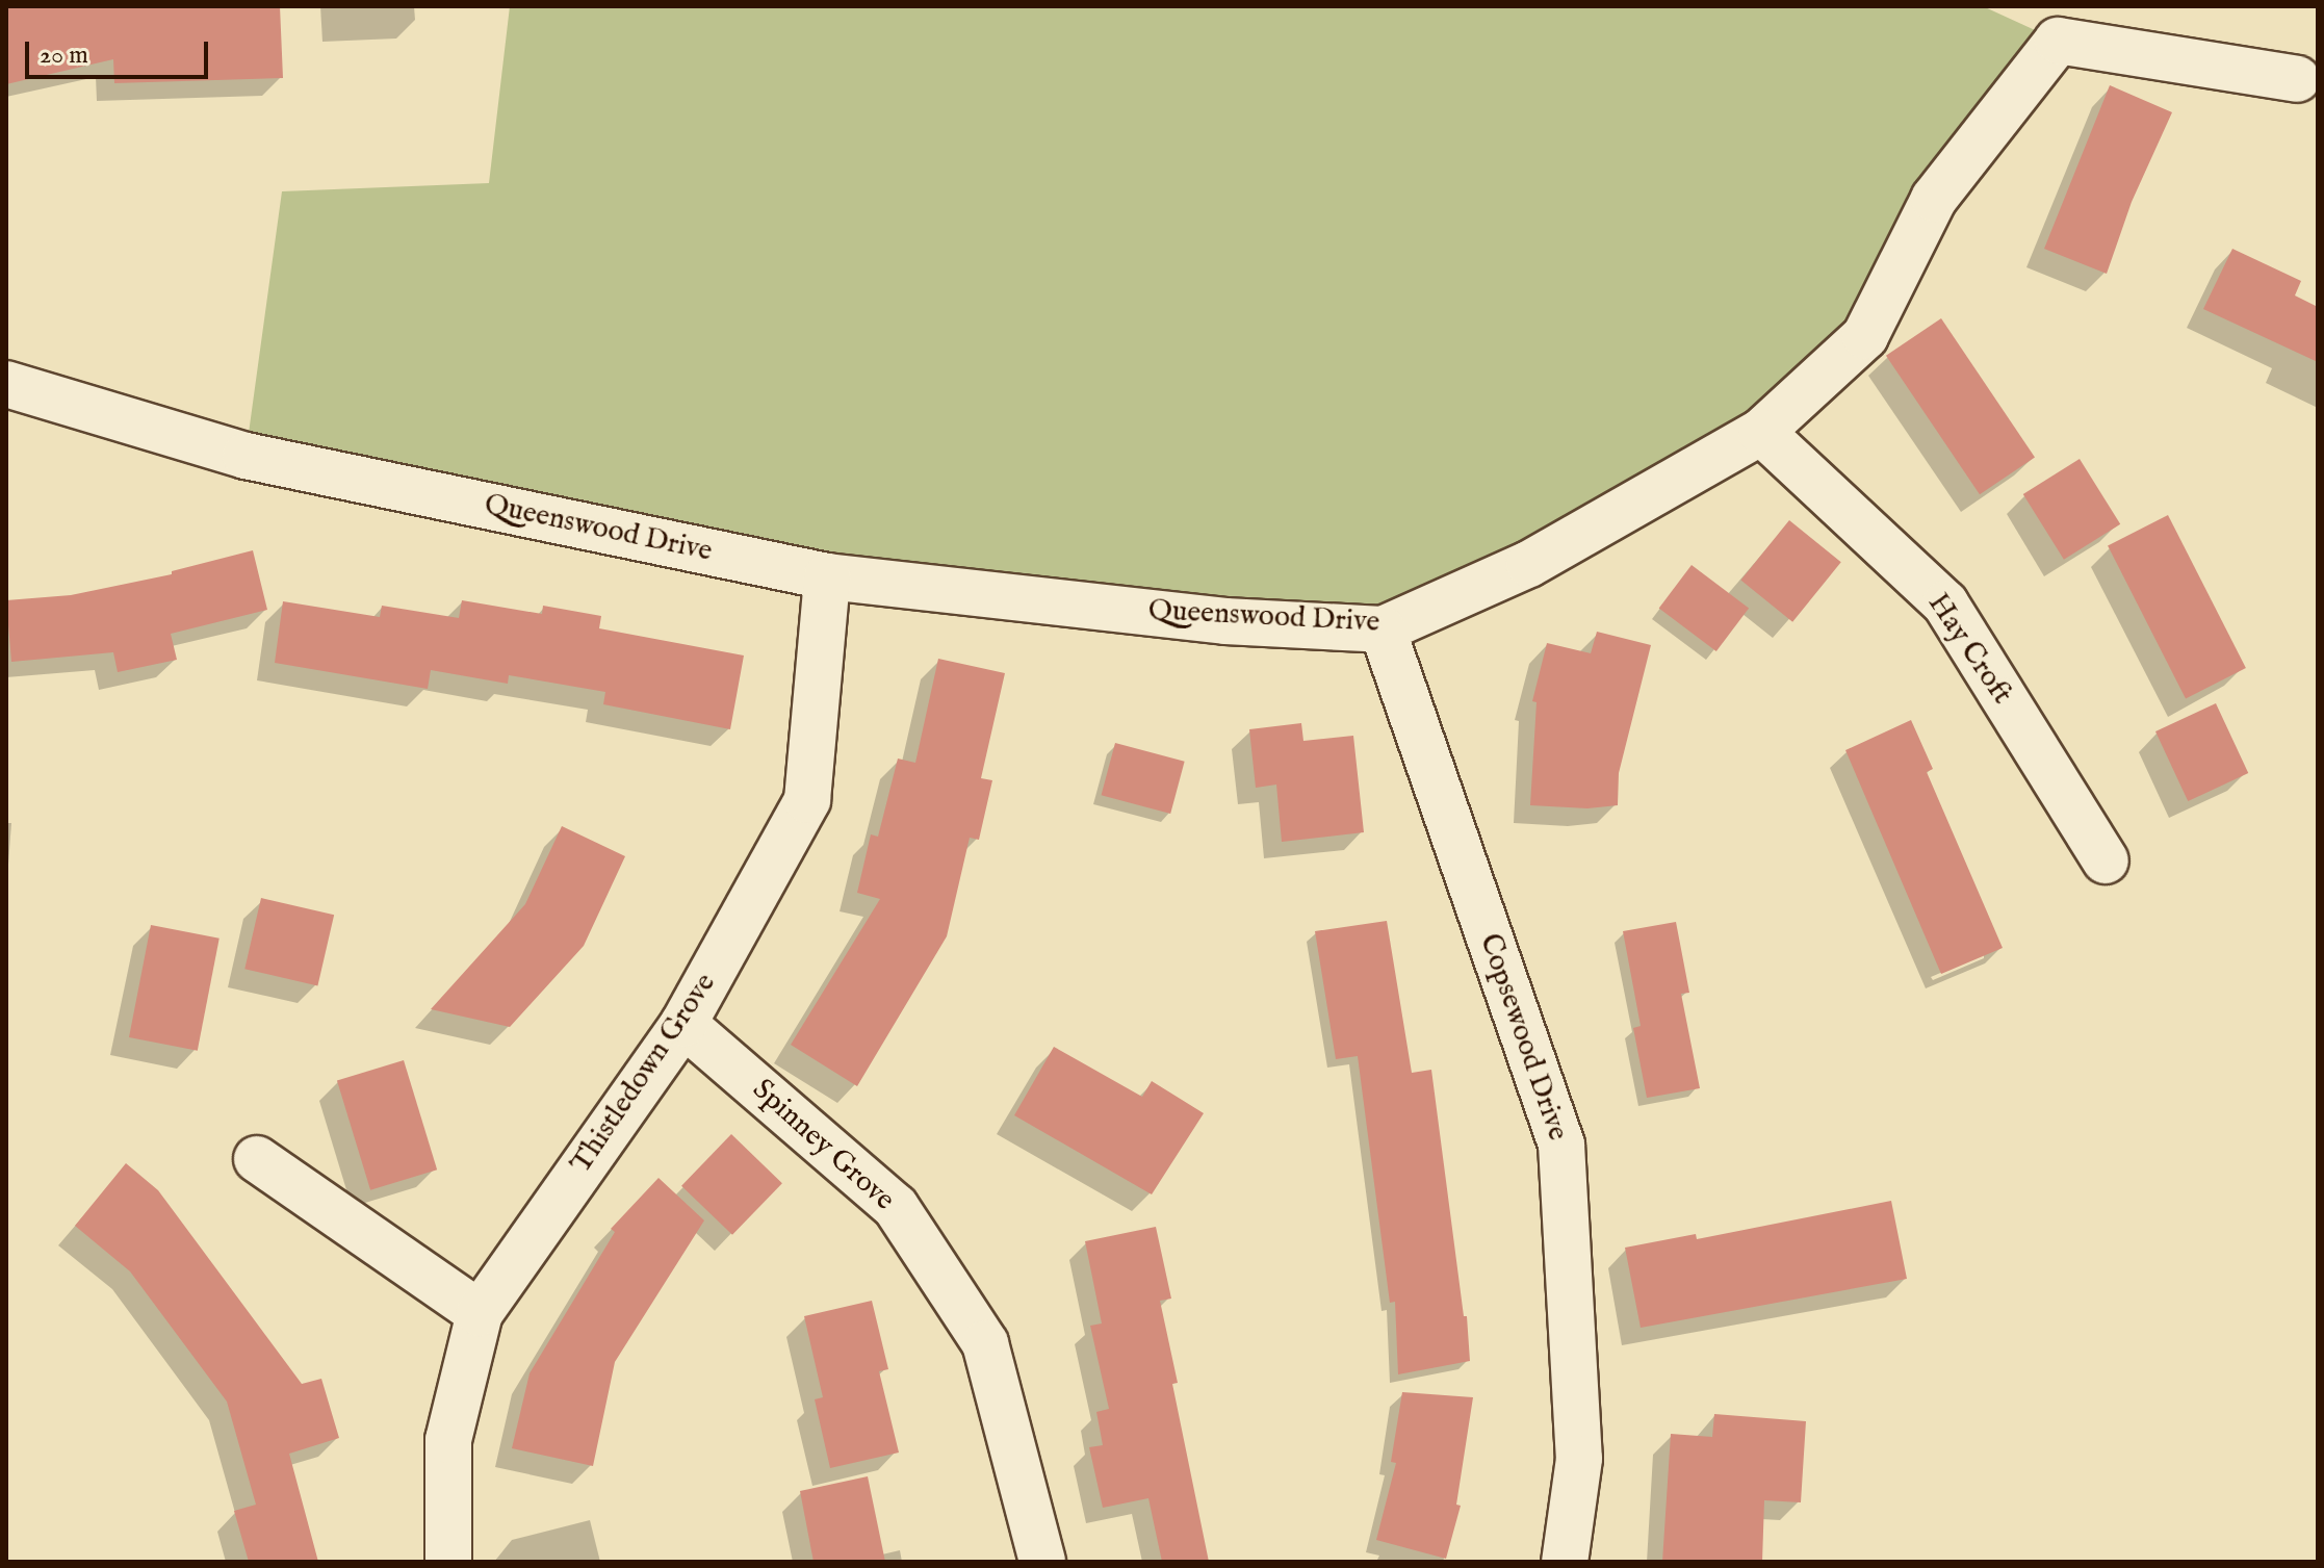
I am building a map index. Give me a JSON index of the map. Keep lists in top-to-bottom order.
{
  "streets": {
    "street": [
      "Queenswood Drive",
      "Hay Croft",
      "Copsewood Drive",
      "Thistledown Grove",
      "Spinney Grove"
    ]
  },
  "crossings": [
    ["Queenswood Drive", "Hay Croft"],
    ["Queenswood Drive", "Copsewood Drive"],
    ["Queenswood Drive", "Thistledown Grove"],
    ["Thistledown Grove", "Spinney Grove"]
  ],
  "scale_bar": "20 m"
}
